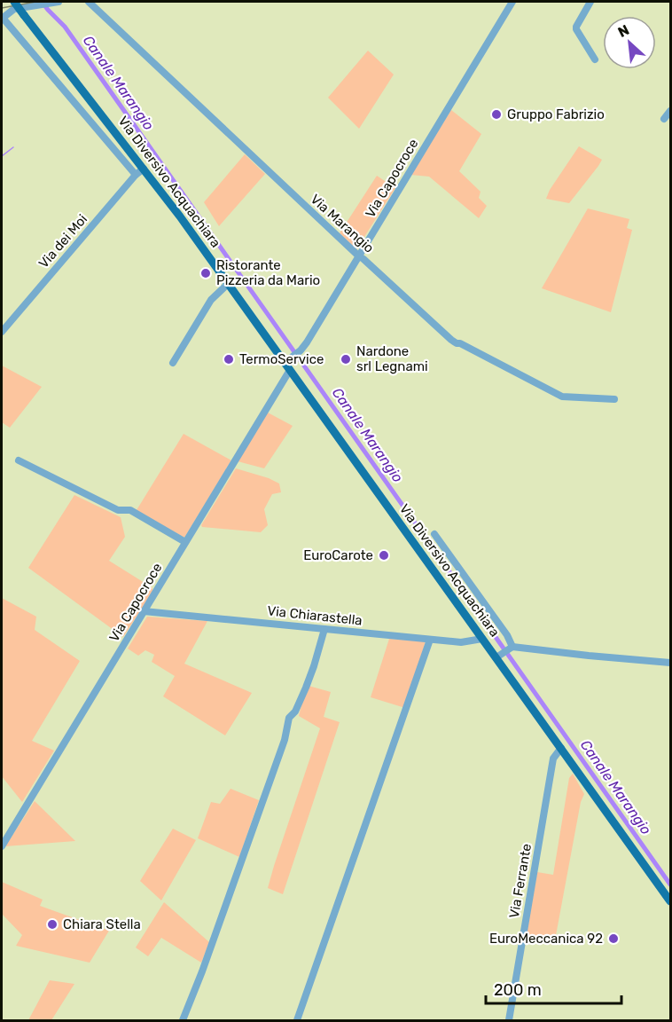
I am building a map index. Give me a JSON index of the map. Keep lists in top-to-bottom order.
{
  "streets": {
    "main road": ["Via Diversivo Acquachiara"],
    "street": [
      "Via Capocroce",
      "Via Marangio",
      "Via dei Moi",
      "Via Chiarastella",
      "Via Ferrante"
    ]
  },
  "crossings": [
    ["Via Capocroce", "Via Diversivo Acquachiara"],
    ["Via Capocroce", "Via Marangio"],
    ["Via Capocroce", "Via Chiarastella"],
    ["Via Diversivo Acquachiara", "Via dei Moi"],
    ["Via Diversivo Acquachiara", "Via Chiarastella"],
    ["Via Diversivo Acquachiara", "Via Ferrante"]
  ],
  "water": ["Canale Marangio"],
  "places": [
    "Gruppo Fabrizio",
    "Ristorante Pizzeria da Mario",
    "TermoService",
    "Nardone srl Legnami",
    "EuroCarote",
    "Chiara Stella",
    "EuroMeccanica 92"
  ],
  "scale_bar": "200 m",
  "north": "top left"
}
